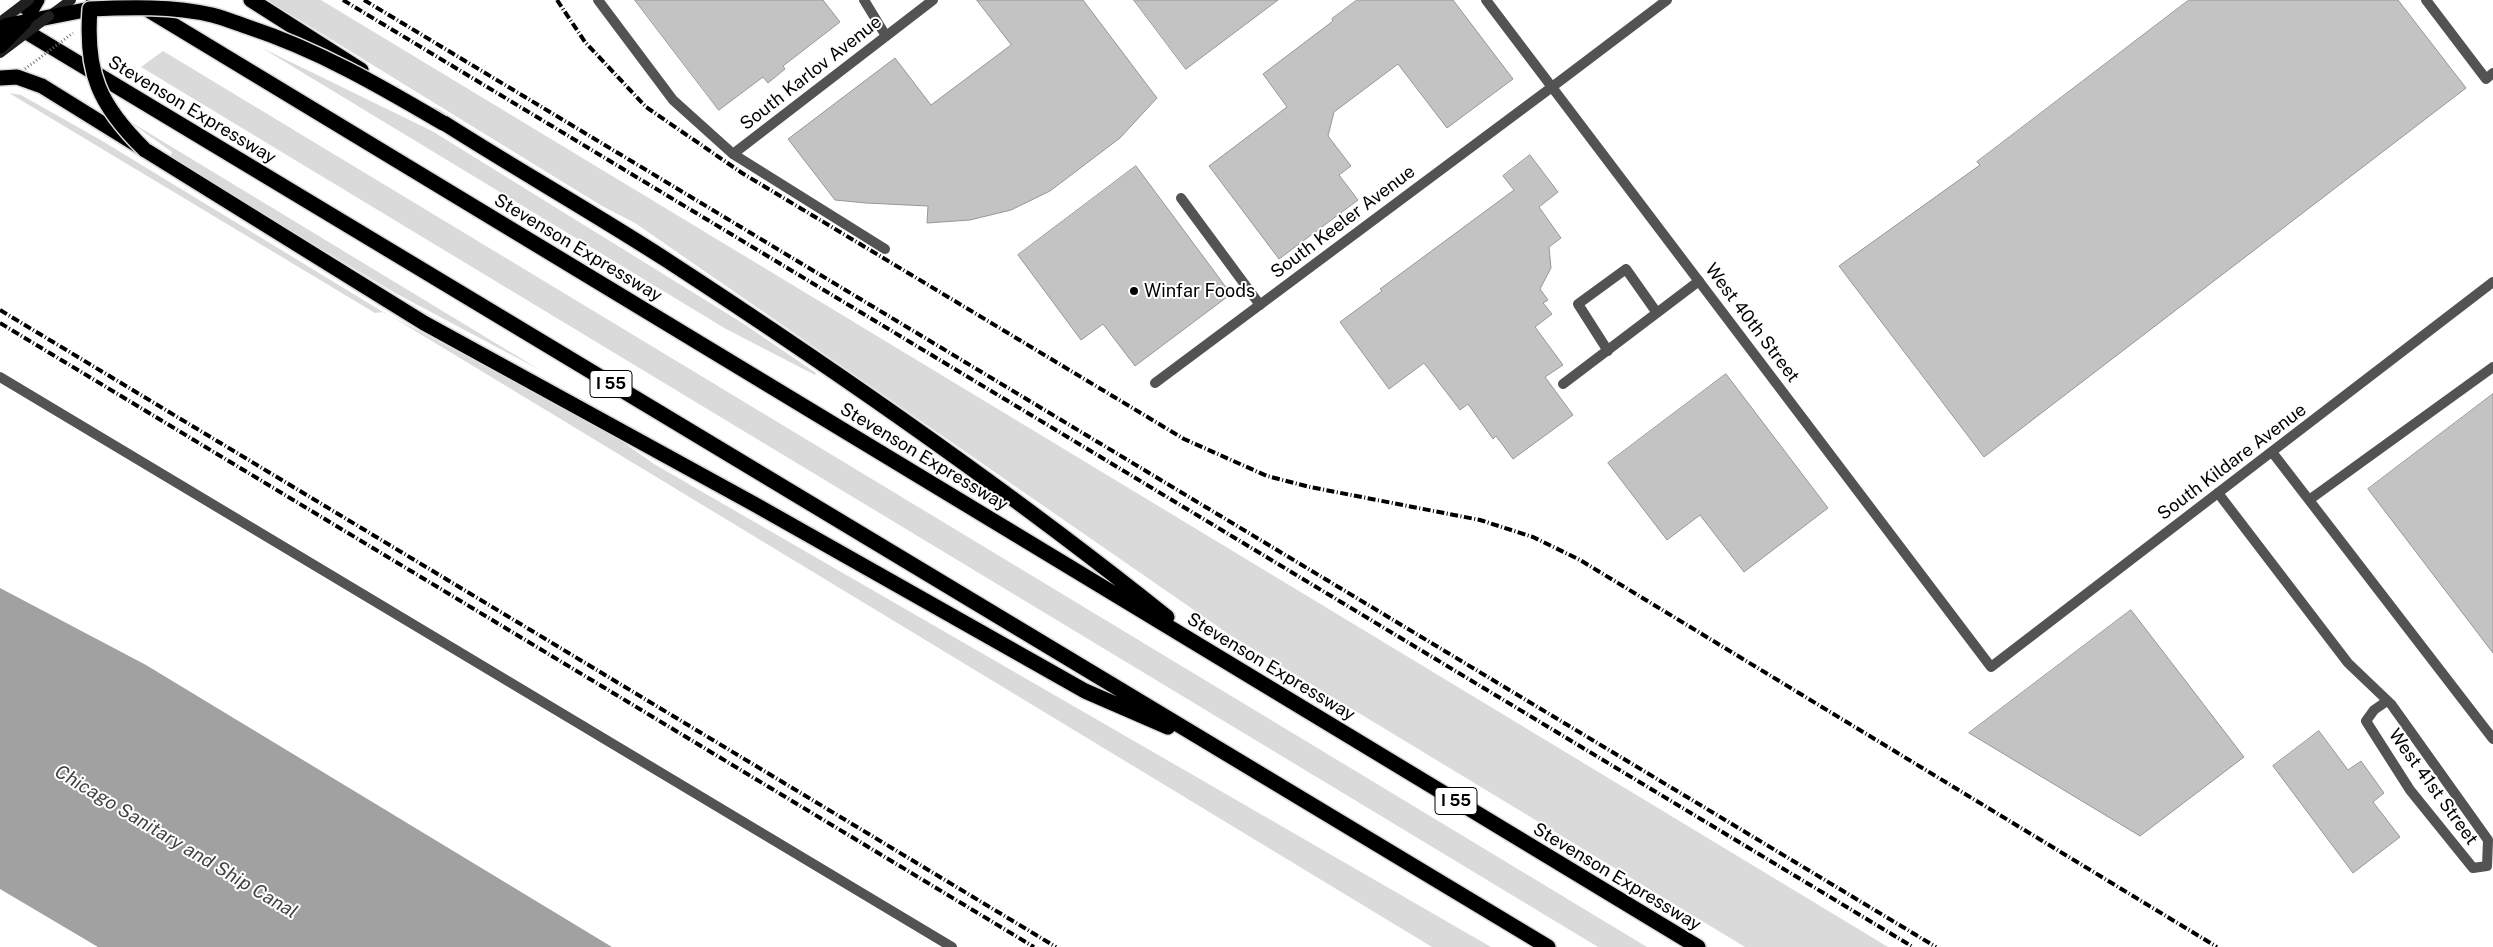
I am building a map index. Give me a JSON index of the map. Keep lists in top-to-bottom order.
{
  "streets": {
    "highway": ["Stevenson Expressway", "I 55"],
    "street": [
      "South Karlov Avenue",
      "South Keeler Avenue",
      "West 40th Street",
      "South Kildare Avenue",
      "West 41st Street"
    ]
  },
  "crossings": [
    ["South Keeler Avenue", "West 40th Street"],
    ["West 40th Street", "South Kildare Avenue"],
    ["South Kildare Avenue", "West 41st Street"]
  ],
  "water": ["Chicago Sanitary and Ship Canal"],
  "places": ["Winfar Foods"]
}
